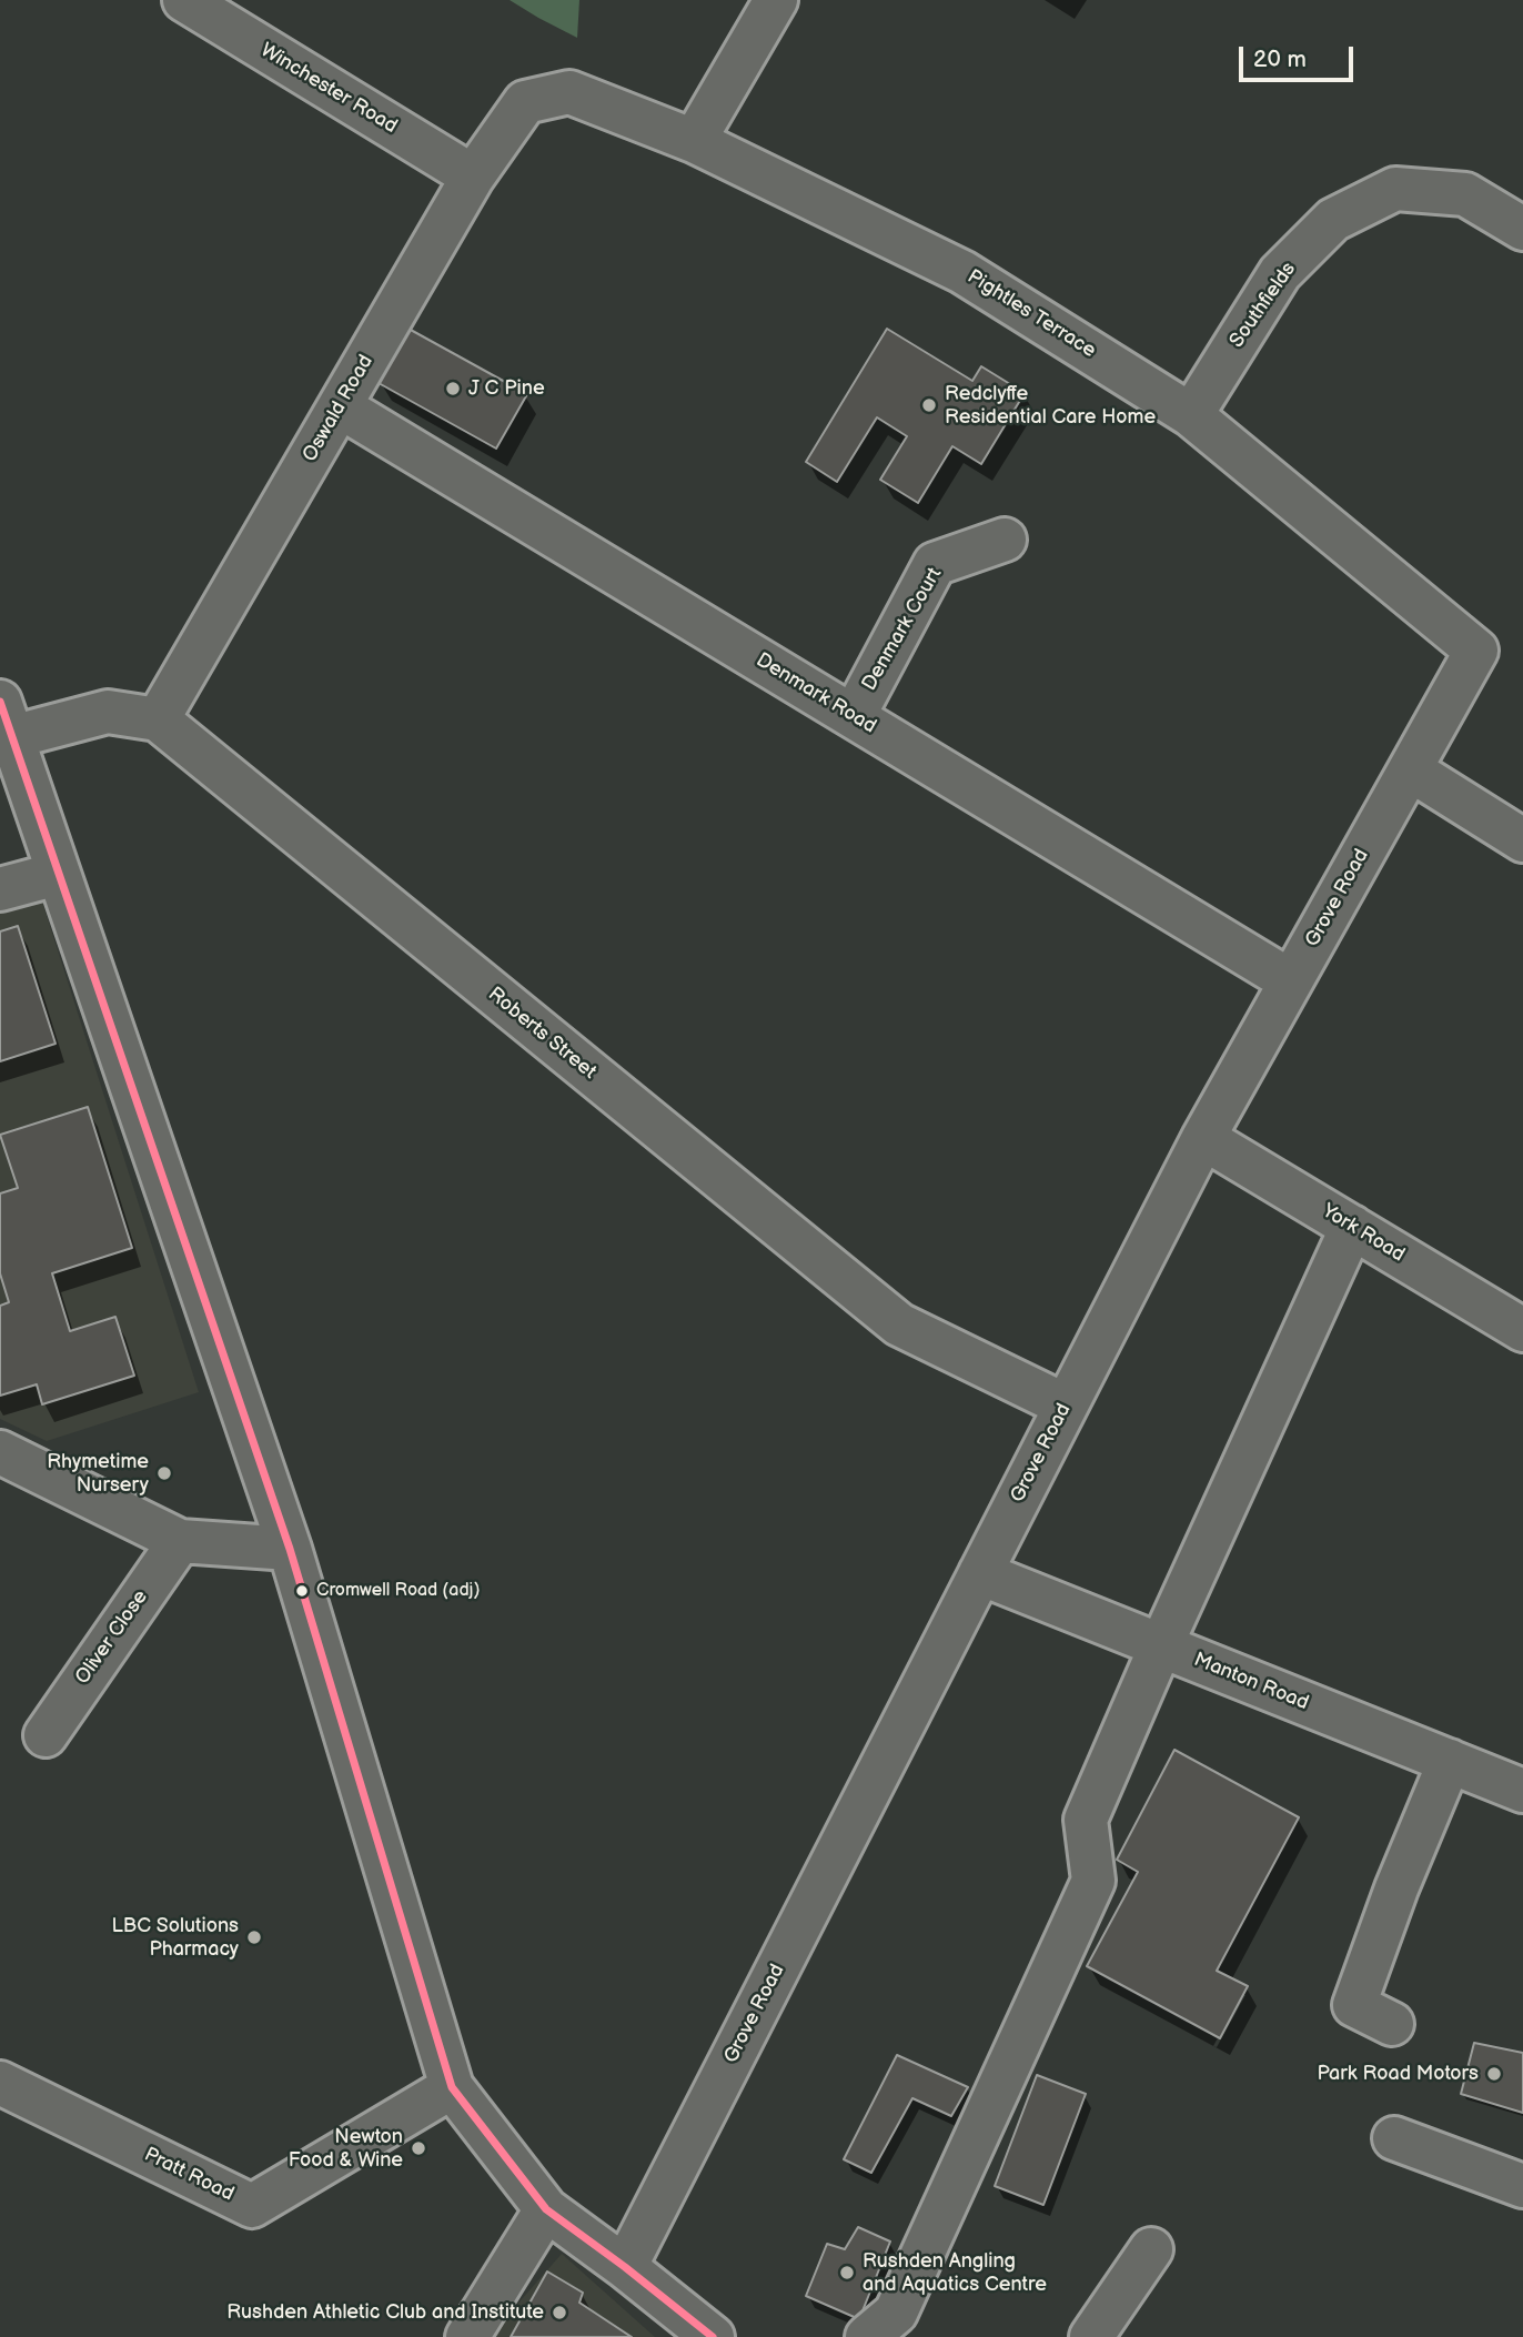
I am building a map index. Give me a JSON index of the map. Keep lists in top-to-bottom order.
{
  "streets": {
    "street": [
      "Winchester Road",
      "Southfields",
      "Pightles Terrace",
      "Oswald Road",
      "Denmark Court",
      "Denmark Road",
      "Grove Road",
      "Roberts Street",
      "York Road",
      "Oliver Close",
      "Manton Road",
      "Pratt Road"
    ]
  },
  "crossings": [
    ["Winchester Road", "Oswald Road"],
    ["Southfields", "Pightles Terrace"],
    ["Pightles Terrace", "Oswald Road"],
    ["Pightles Terrace", "Grove Road"],
    ["Oswald Road", "Denmark Road"],
    ["Oswald Road", "Roberts Street"],
    ["Denmark Court", "Denmark Road"],
    ["Denmark Road", "Grove Road"],
    ["Grove Road", "Roberts Street"],
    ["Grove Road", "York Road"],
    ["Grove Road", "Manton Road"]
  ],
  "places": [
    "J C Pine",
    "Redclyffe Residential Care Home",
    "Rhymetime Nursery",
    "Cromwell Road (adj)",
    "LBC Solutions Pharmacy",
    "Park Road Motors",
    "Newton Food & Wine",
    "Rushden Angling and Aquatics Centre",
    "Rushden Athletic Club and Institute"
  ],
  "scale_bar": "20 m"
}
